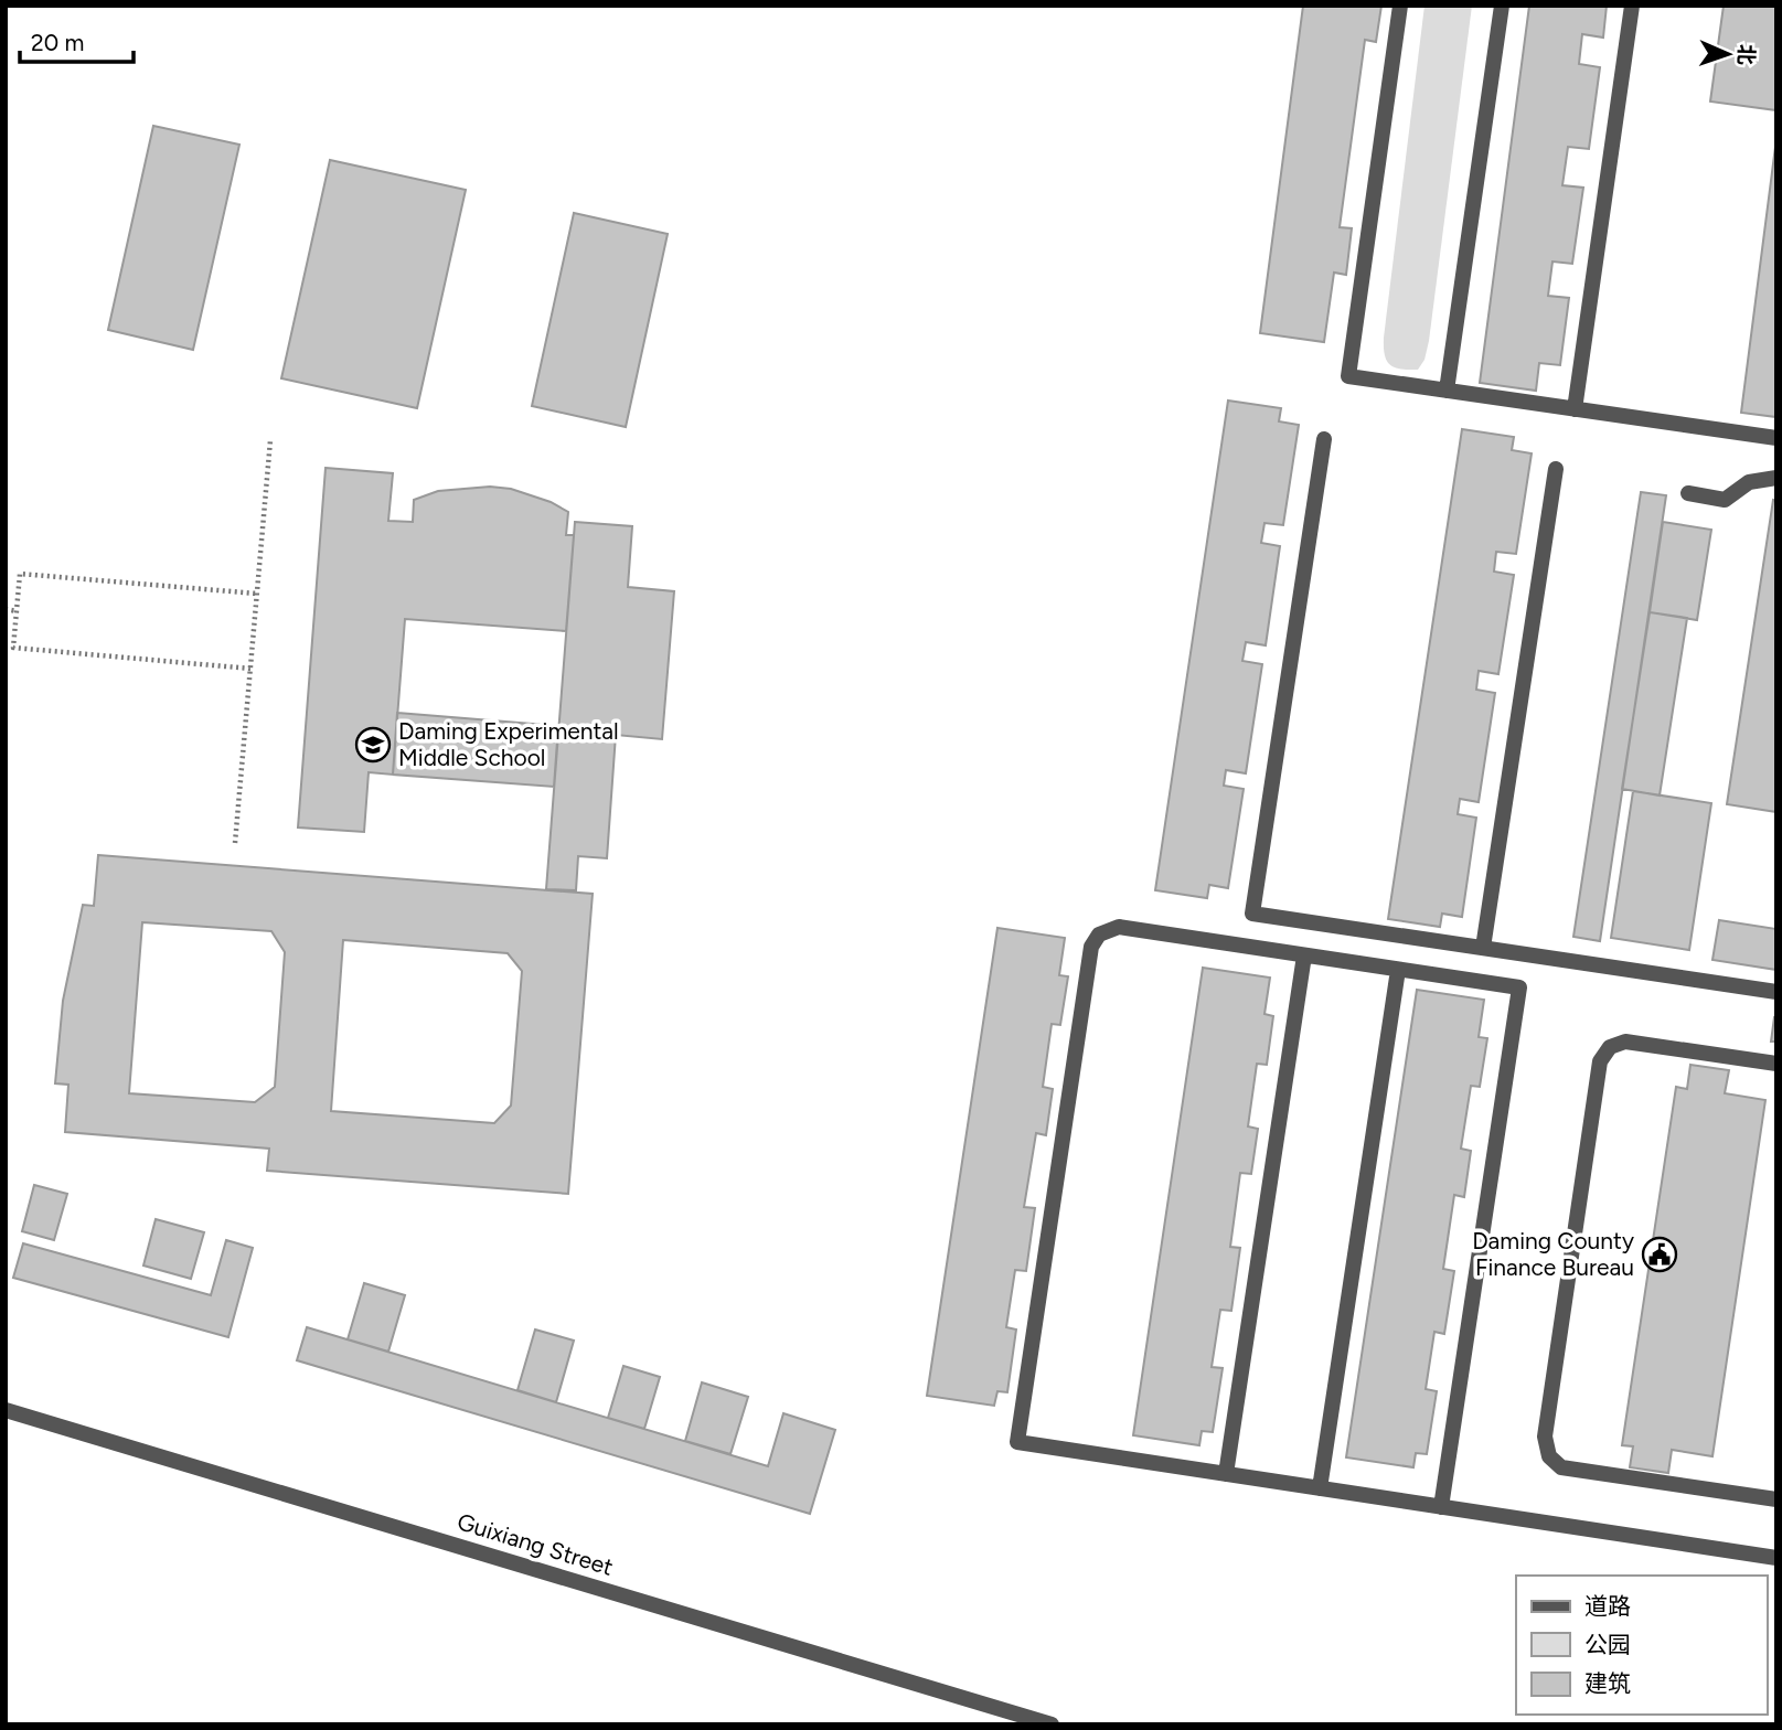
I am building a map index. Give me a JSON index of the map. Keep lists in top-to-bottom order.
{
  "streets": {
    "street": ["Guixiang Street"]
  },
  "places": {
    "school or university": ["Daming Experimental Middle School"],
    "public building": ["Daming County Finance Bureau"]
  },
  "legend": ["道路", "公园", "建筑"],
  "scale_bar": "20 m",
  "north": "right"
}
